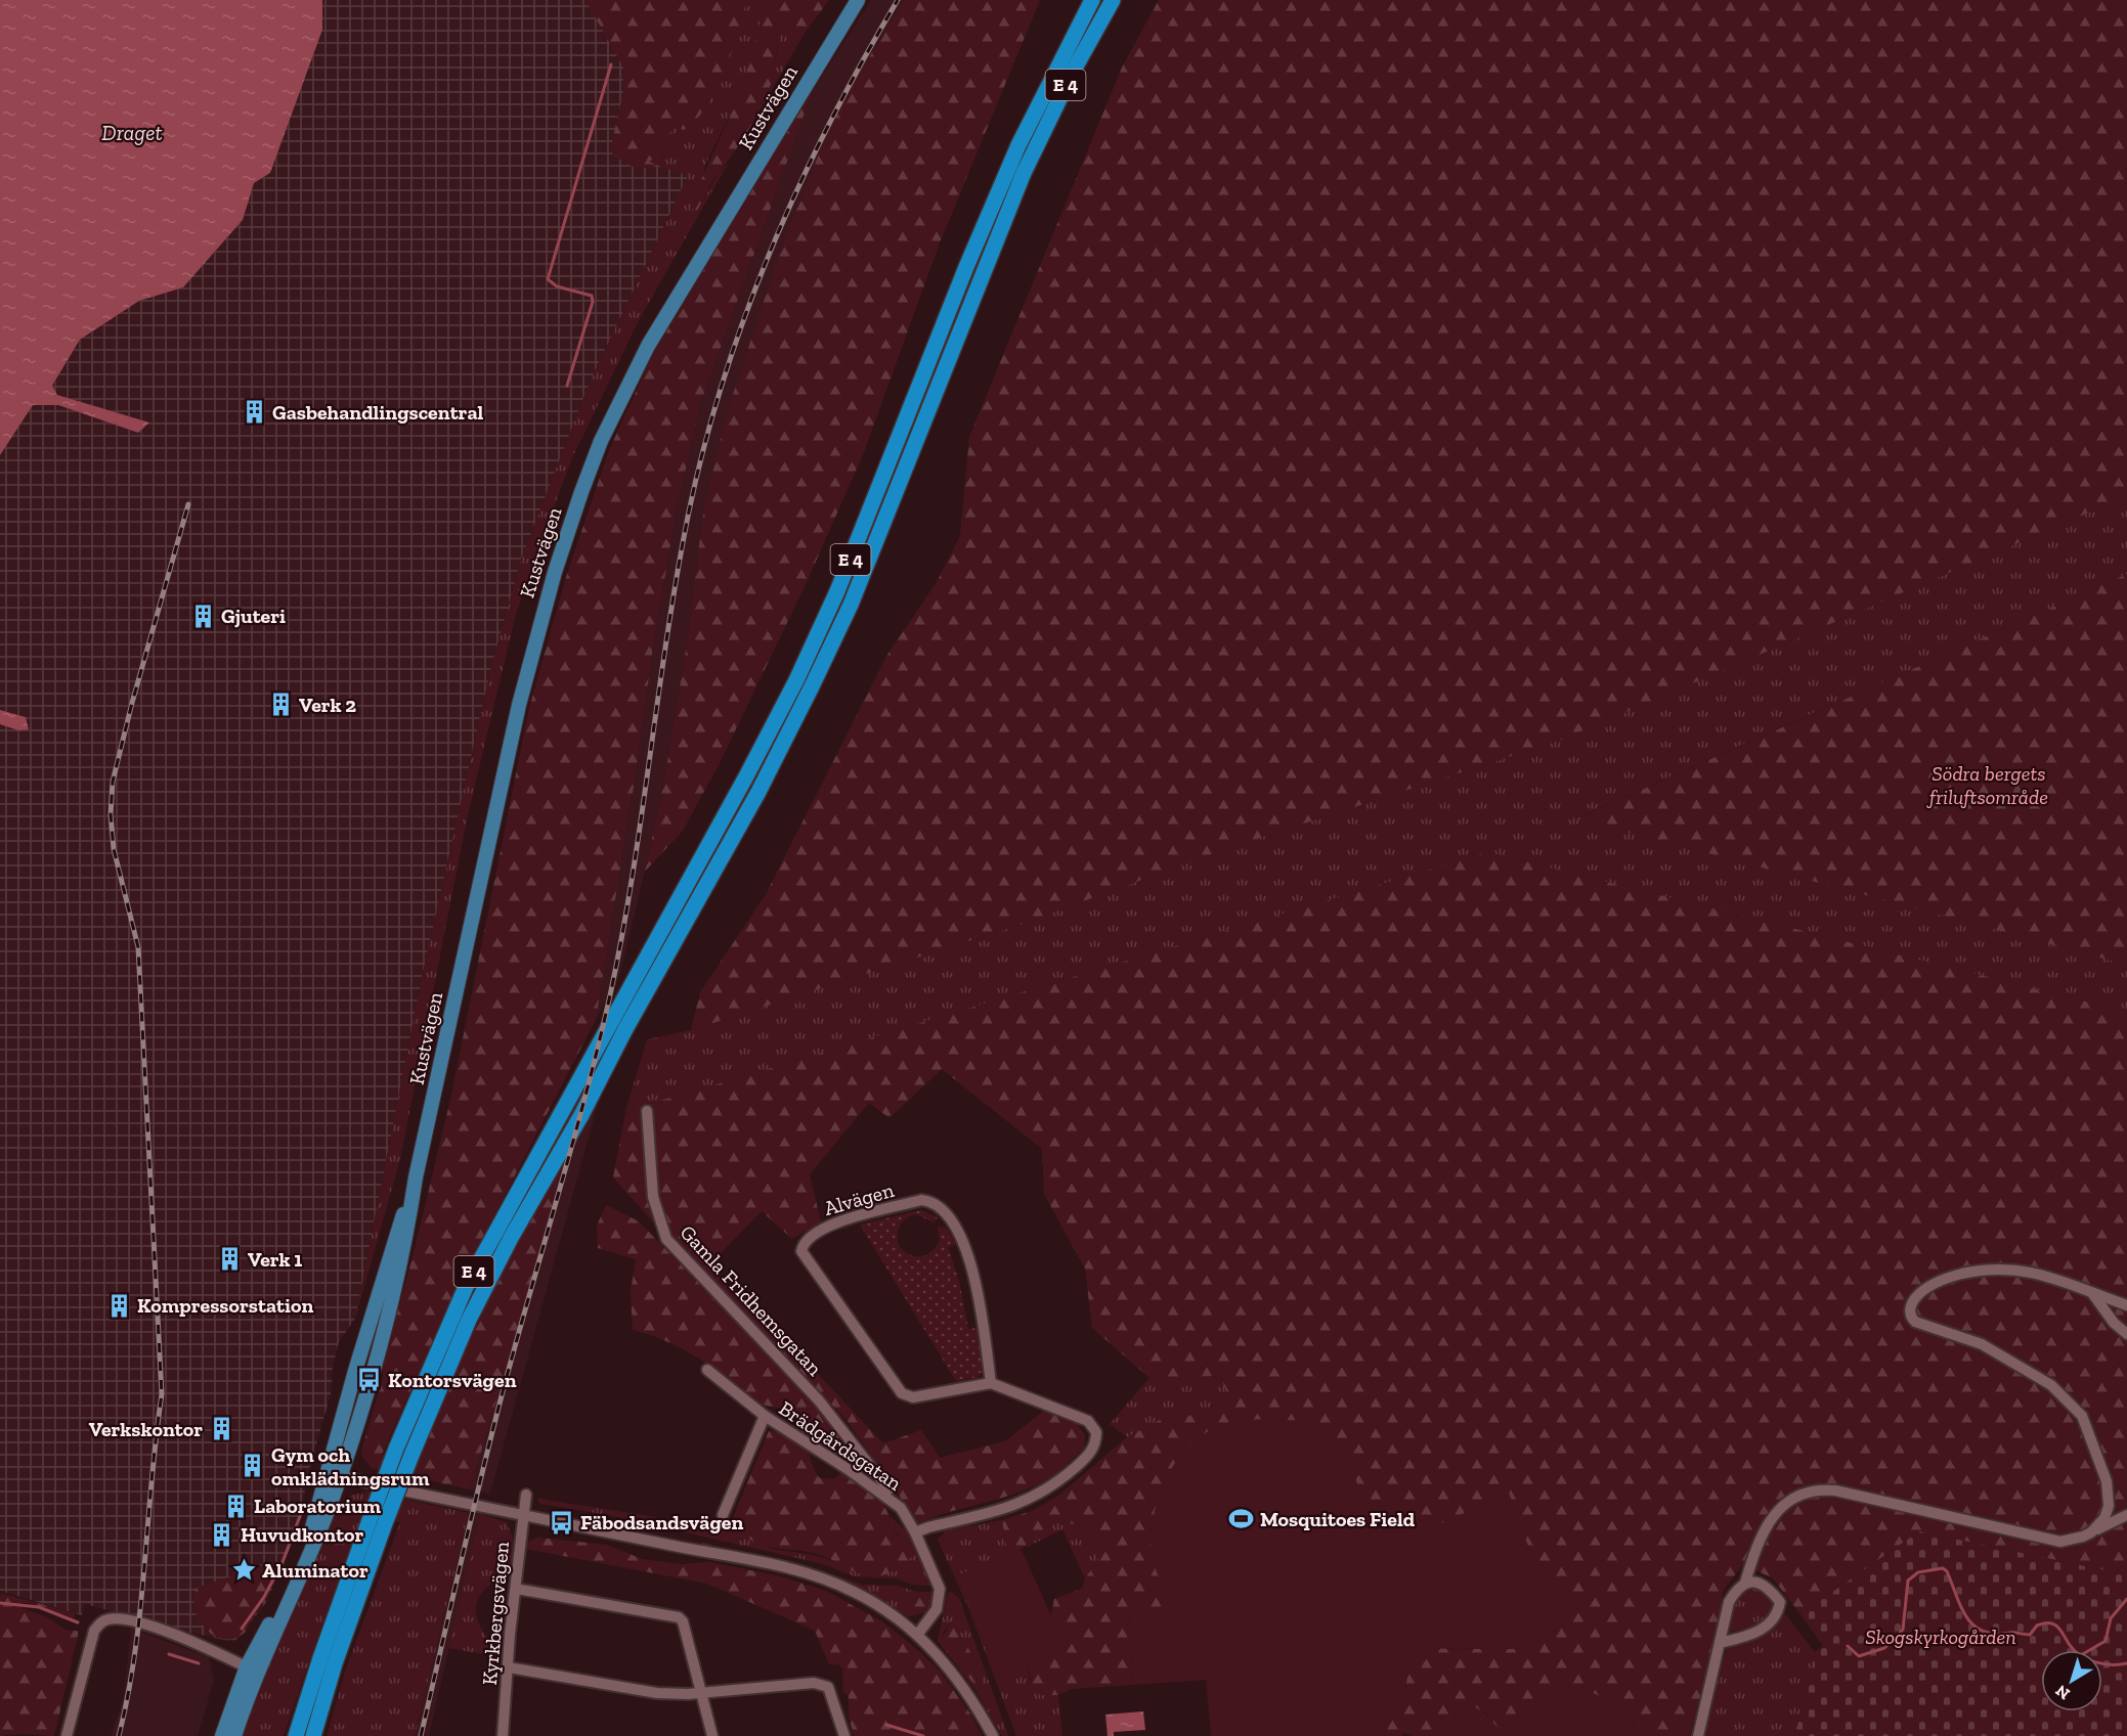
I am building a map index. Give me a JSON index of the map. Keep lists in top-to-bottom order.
{
  "streets": {
    "highway": ["E 4"],
    "main road": ["Kustvägen"],
    "street": [
      "Alvägen",
      "Gamla Fridhemsgatan",
      "Brädgårdsgatan",
      "Kyrkbergsvägen"
    ]
  },
  "water": ["Draget"],
  "parks": ["Södra bergets friluftsområde", "Skogskyrkogården"],
  "places": {
    "building": [
      "Gasbehandlingscentral",
      "Gjuteri",
      "Verk 2",
      "Verk 1",
      "Kompressorstation",
      "Verkskontor",
      "Gym och omklädningsrum",
      "Laboratorium",
      "Huvudkontor"
    ],
    "bus stop": ["Kontorsvägen", "Fäbodsandsvägen"],
    "sports": ["Mosquitoes Field"],
    "place": ["Aluminator"]
  },
  "north": "bottom left"
}
